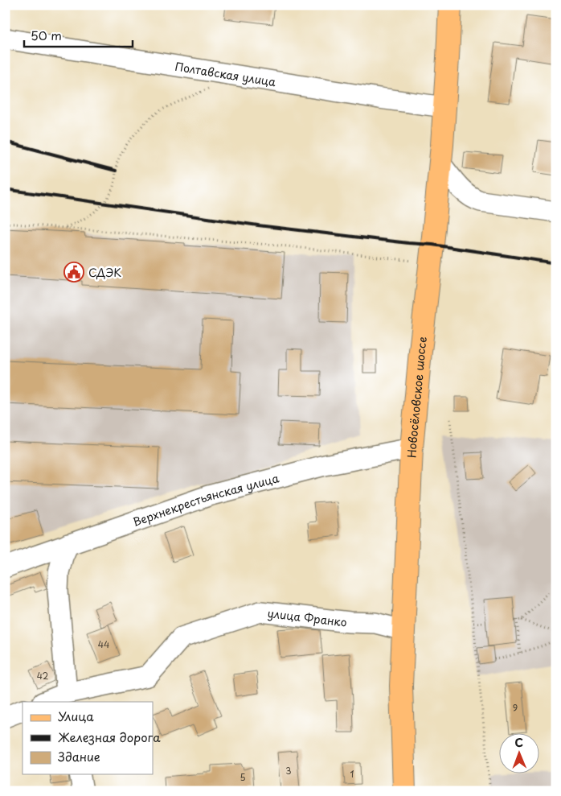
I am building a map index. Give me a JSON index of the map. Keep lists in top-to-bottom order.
{
  "streets": {
    "main road": ["Новосёловское шоссе"],
    "street": ["Полтавская улица", "Верхнекрестьянская улица", "улица Франко"]
  },
  "crossings": [
    ["Полтавская улица", "Новосёловское шоссе"],
    ["Новосёловское шоссе", "Верхнекрестьянская улица"],
    ["Новосёловское шоссе", "улица Франко"]
  ],
  "places": {
    "public building": ["СДЭК"]
  },
  "house_numbers": [
    "44",
    "42",
    "9",
    "3",
    "1",
    "5"
  ],
  "legend": ["Улица", "Железная дорога", "Здание"],
  "scale_bar": "50 m",
  "north": "top"
}
